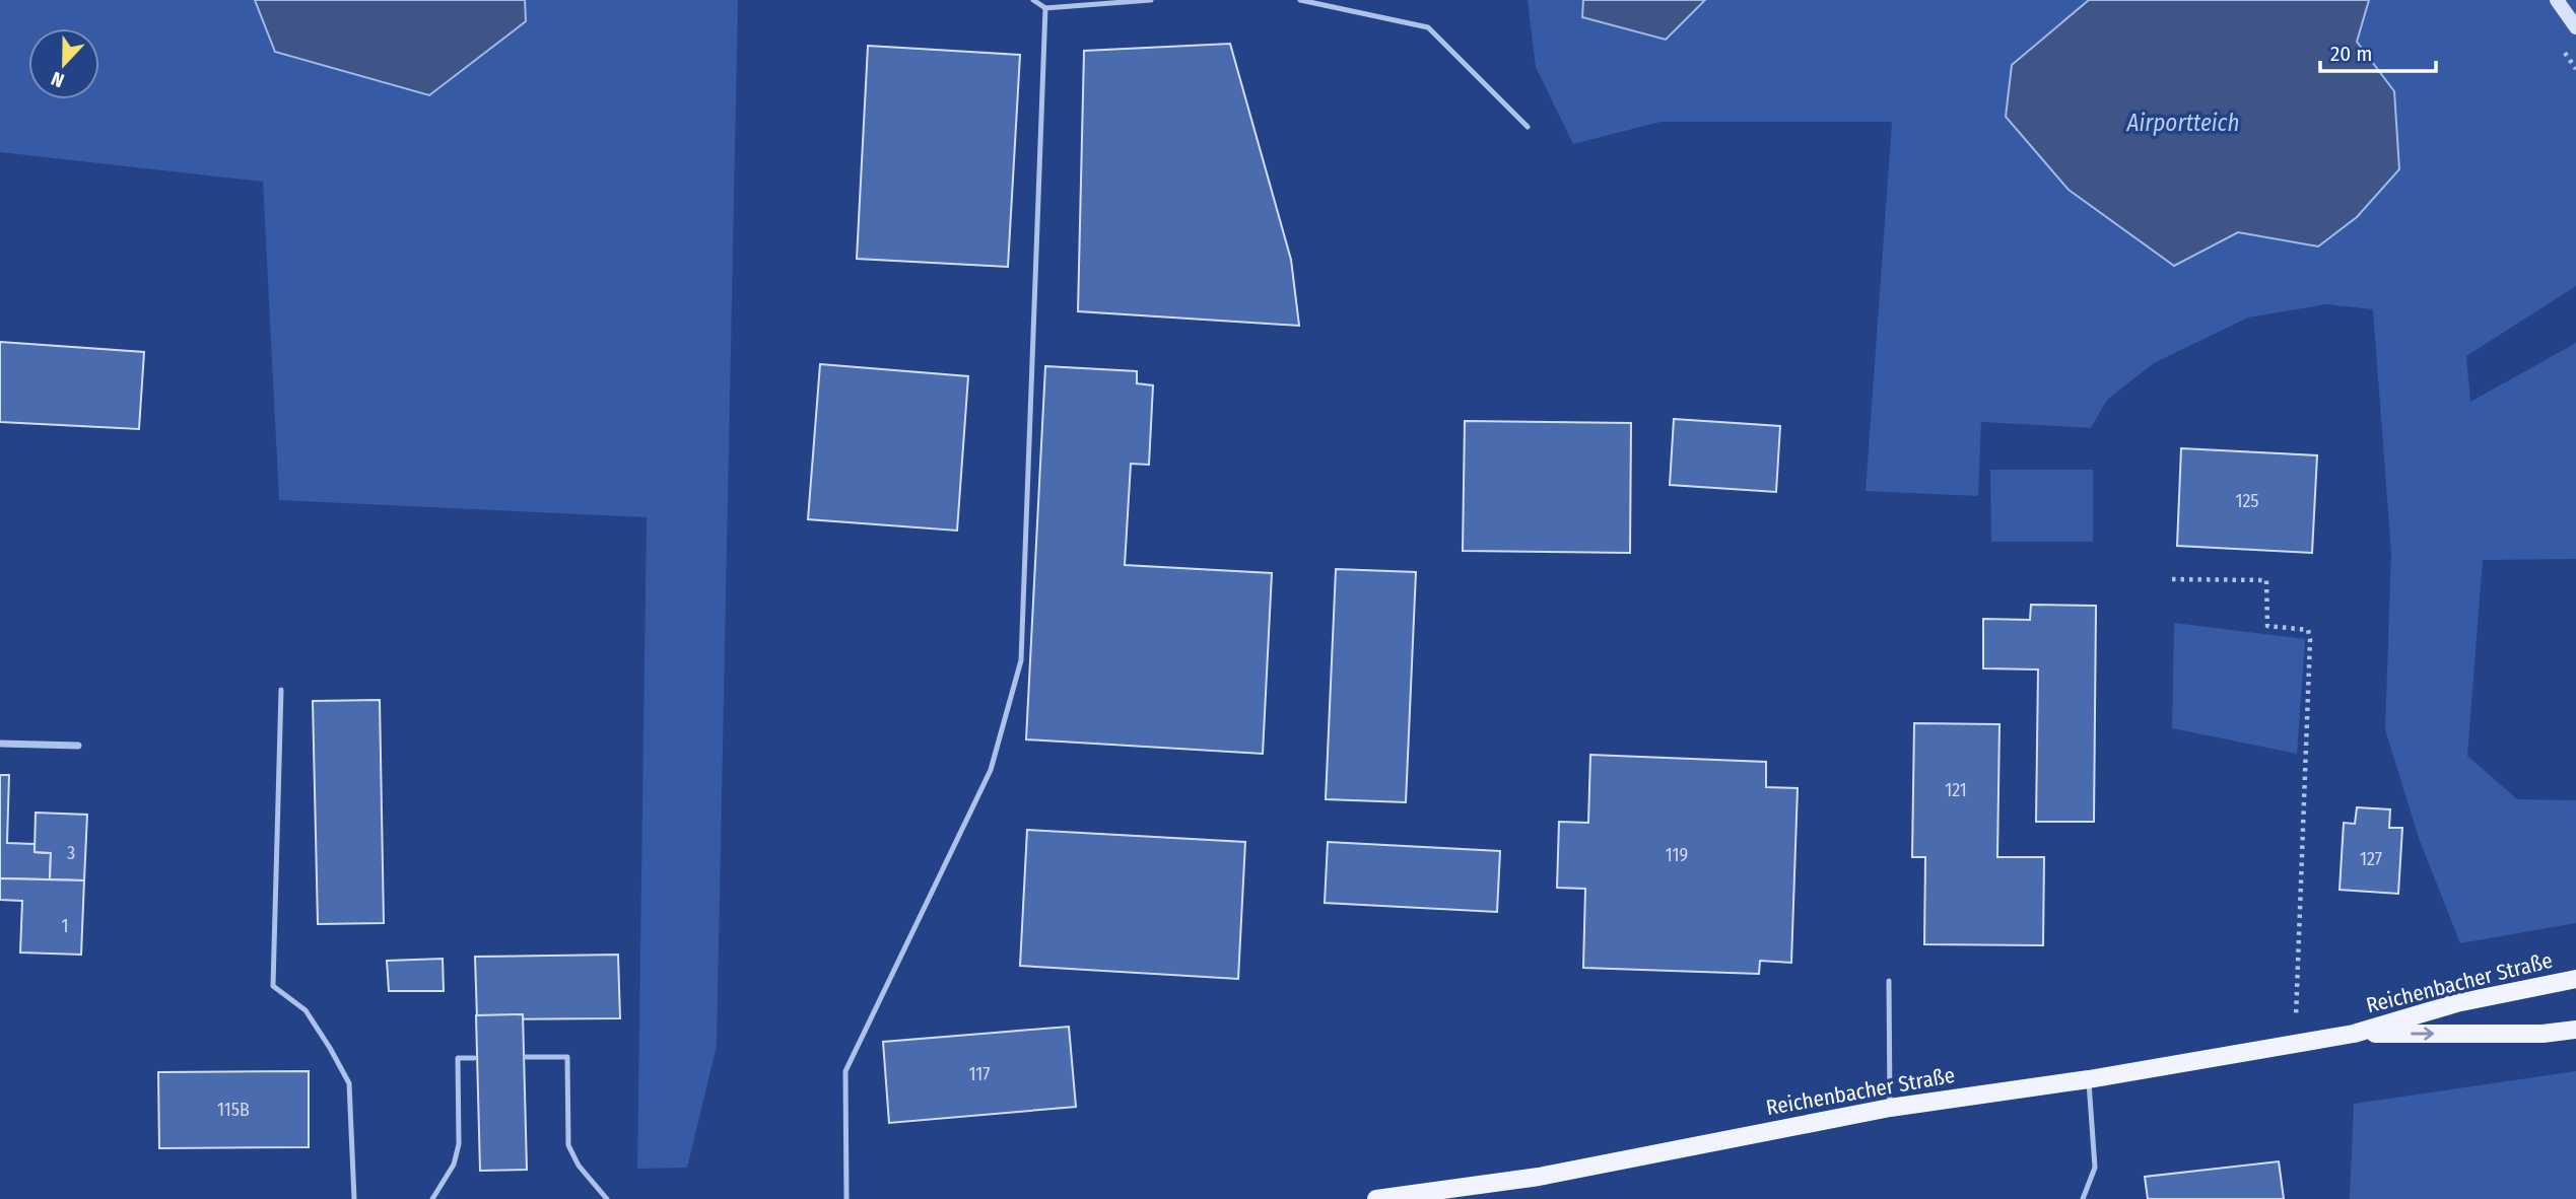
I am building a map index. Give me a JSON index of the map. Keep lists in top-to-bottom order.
{
  "streets": {
    "main road": ["Reichenbacher Straße"]
  },
  "water": ["Airportteich"],
  "house_numbers": [
    "125",
    "121",
    "3",
    "119",
    "127",
    "1",
    "117",
    "115B"
  ],
  "scale_bar": "20 m",
  "north": "bottom"
}
